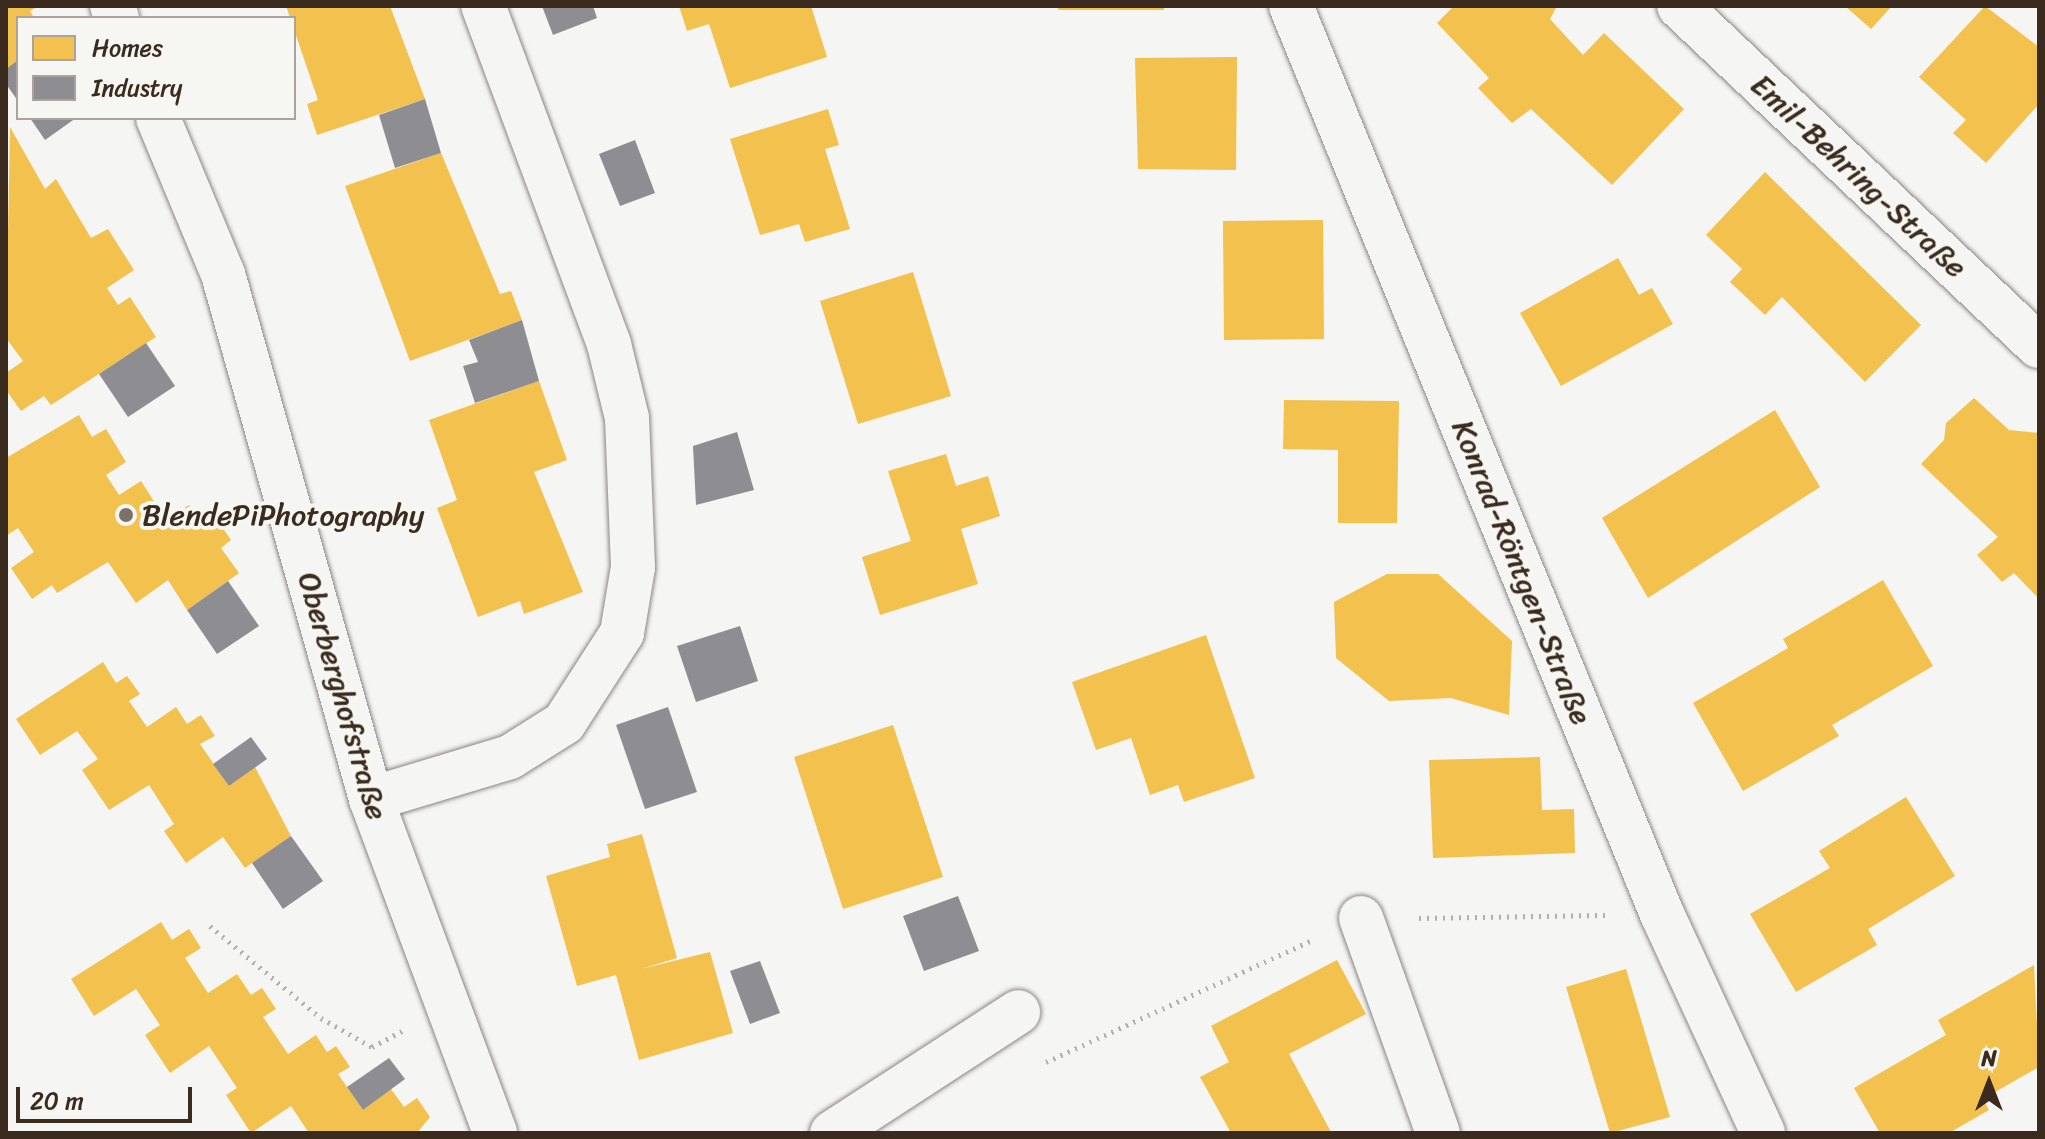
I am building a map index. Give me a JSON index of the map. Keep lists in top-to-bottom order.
{
  "streets": {
    "street": ["Emil-Behring-Straße", "Konrad-Röntgen-Straße", "Oberberghofstraße"]
  },
  "places": ["BlendePiPhotography"],
  "legend": ["Homes", "Industry"],
  "scale_bar": "20 m",
  "north": "top"
}
